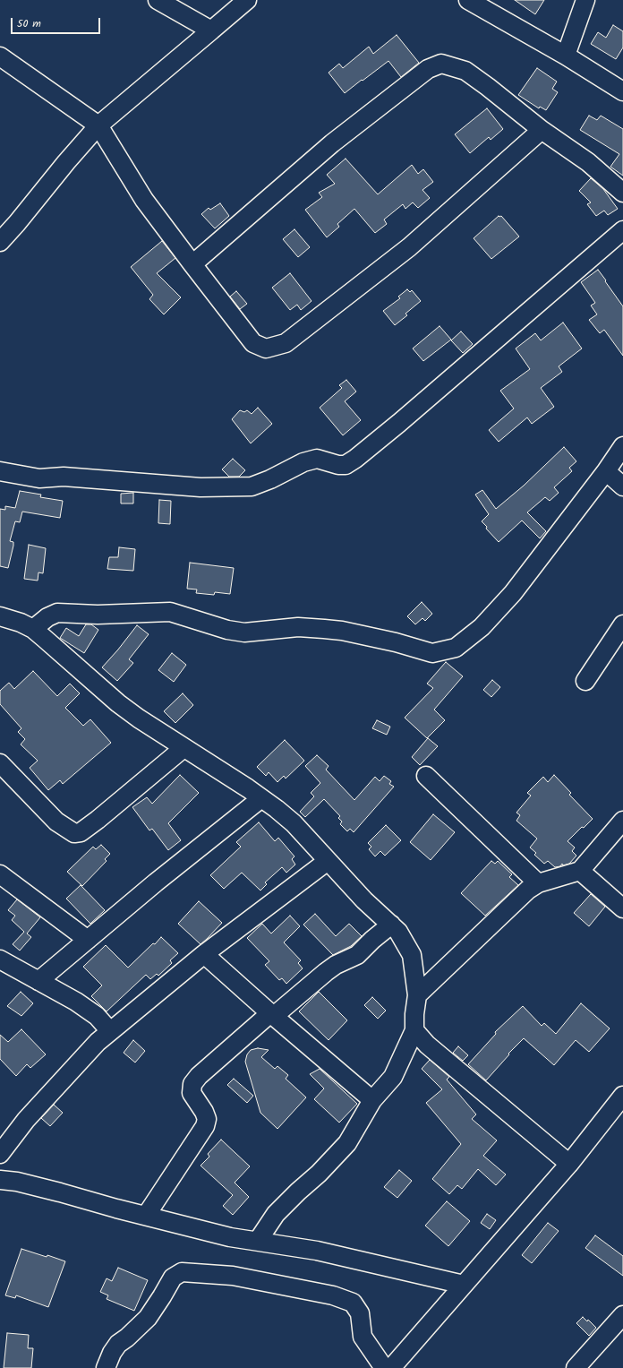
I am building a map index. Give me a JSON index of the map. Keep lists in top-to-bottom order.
{
  "scale_bar": "50 m"
}
